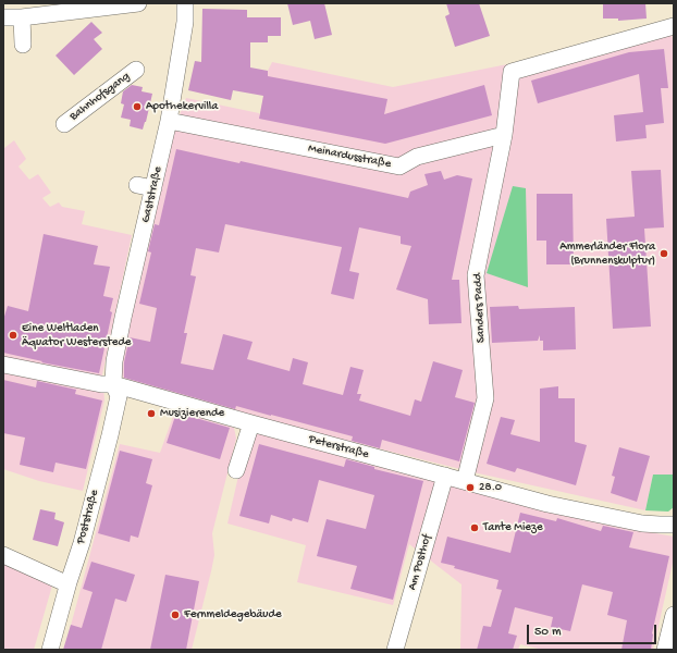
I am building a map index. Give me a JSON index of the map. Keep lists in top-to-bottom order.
{
  "streets": {
    "street": [
      "Bahnhofsgang",
      "Meinardusstraße",
      "Gaststraße",
      "Sanders Padd",
      "Peterstraße",
      "Poststraße",
      "Am Posthof"
    ]
  },
  "crossings": [
    ["Meinardusstraße", "Gaststraße"],
    ["Meinardusstraße", "Sanders Padd"],
    ["Gaststraße", "Peterstraße"],
    ["Gaststraße", "Poststraße"],
    ["Sanders Padd", "Peterstraße"],
    ["Peterstraße", "Poststraße"],
    ["Peterstraße", "Am Posthof"]
  ],
  "places": [
    "Apothekervilla",
    "Ammerländer Flora (Brunnenskulptur)",
    "Eine Weltladen Äquator Westerstede",
    "Musizierende",
    "28.0",
    "Tante Mieze",
    "Fernmeldegebäude"
  ],
  "scale_bar": "50 m"
}
